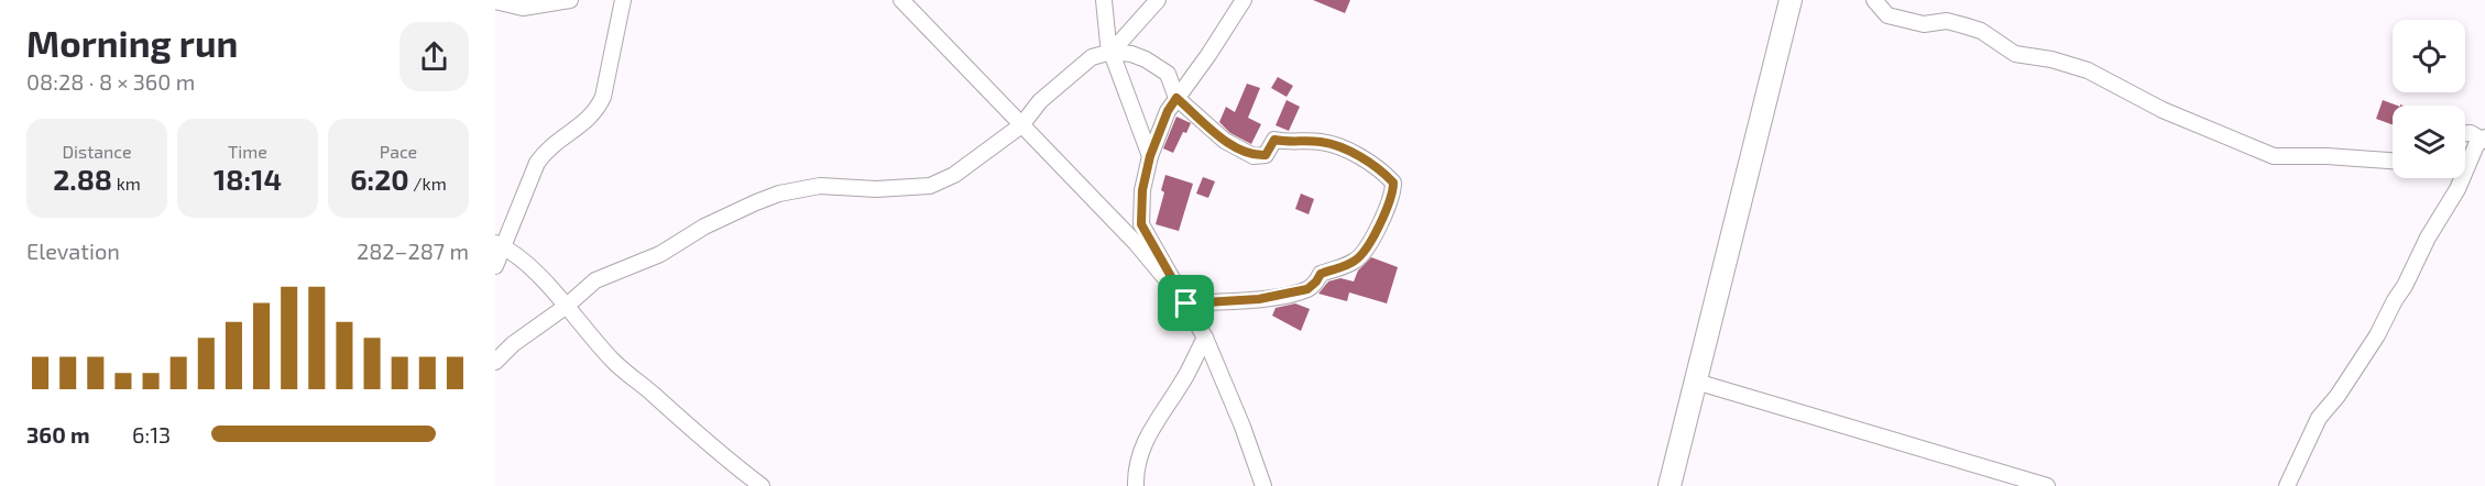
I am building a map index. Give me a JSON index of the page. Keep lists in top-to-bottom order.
{
  "page": {
    "heading": ["Morning run", "08:28 · 8 × 360 m"],
    "stats": [
      ["Distance", "2.88 km"],
      ["Time", "18:14"],
      ["Pace", "6:20 /km"]
    ],
    "chart": ["Elevation", "282–287 m"],
    "list": [
      {
        "name": "360 m",
        "note": "6:13"
      }
    ]
  }
}
